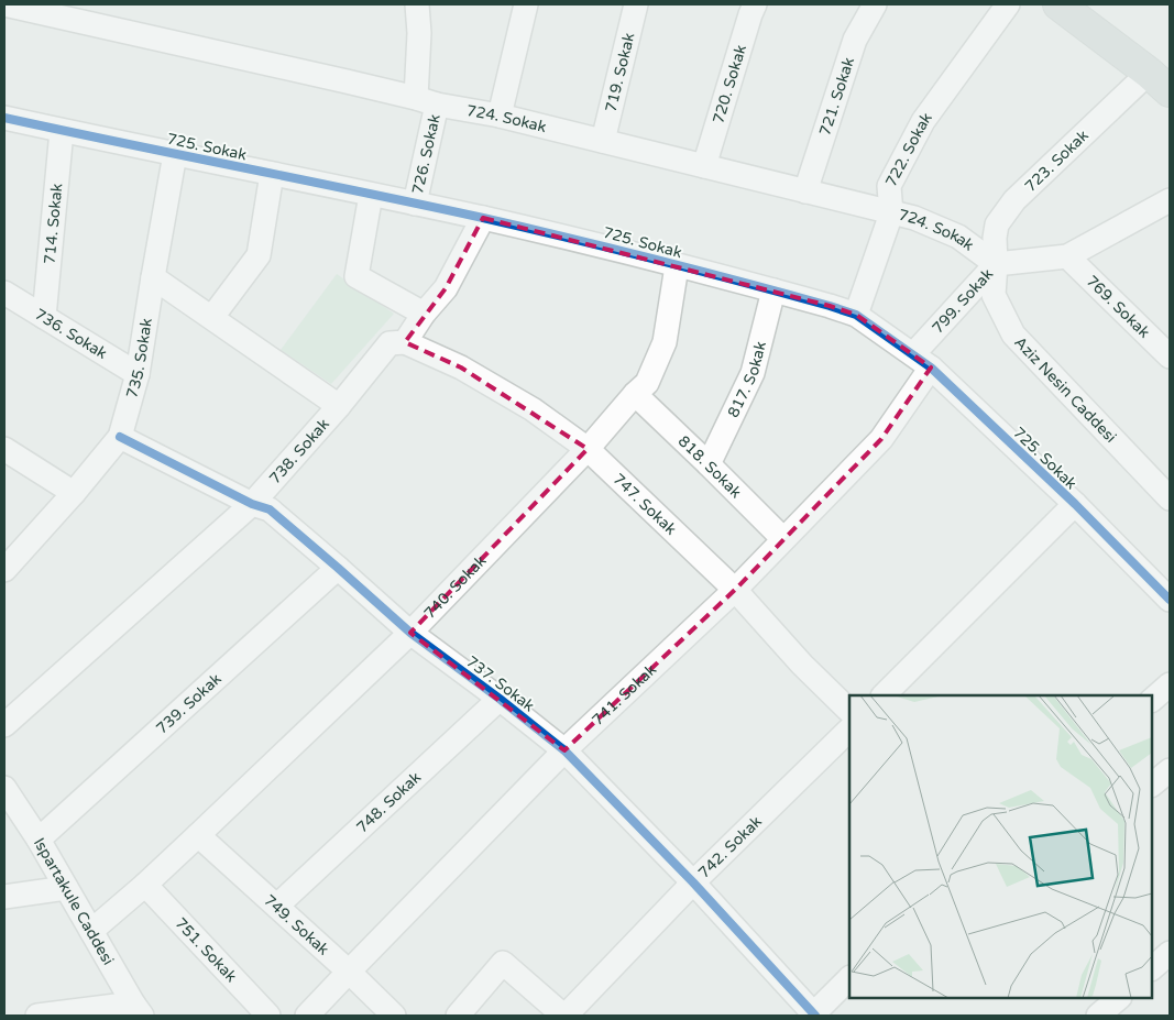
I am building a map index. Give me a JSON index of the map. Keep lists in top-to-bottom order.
{
  "streets": {
    "street": [
      "719. Sokak",
      "720. Sokak",
      "721. Sokak",
      "724. Sokak",
      "725. Sokak",
      "722. Sokak",
      "726. Sokak",
      "723. Sokak",
      "714. Sokak",
      "799. Sokak",
      "769. Sokak",
      "736. Sokak",
      "735. Sokak",
      "817. Sokak",
      "Aziz Nesin Caddesi",
      "738. Sokak",
      "818. Sokak",
      "747. Sokak",
      "740. Sokak",
      "737. Sokak",
      "741. Sokak",
      "739. Sokak",
      "748. Sokak",
      "742. Sokak",
      "Ispartakule Caddesi",
      "749. Sokak",
      "751. Sokak"
    ]
  },
  "crossings": [
    ["719. Sokak", "724. Sokak"],
    ["720. Sokak", "724. Sokak"],
    ["721. Sokak", "724. Sokak"],
    ["724. Sokak", "722. Sokak"],
    ["724. Sokak", "726. Sokak"],
    ["724. Sokak", "723. Sokak"],
    ["724. Sokak", "799. Sokak"],
    ["724. Sokak", "Aziz Nesin Caddesi"],
    ["725. Sokak", "722. Sokak"],
    ["725. Sokak", "726. Sokak"],
    ["725. Sokak", "714. Sokak"],
    ["725. Sokak", "799. Sokak"],
    ["725. Sokak", "735. Sokak"],
    ["725. Sokak", "817. Sokak"],
    ["725. Sokak", "740. Sokak"],
    ["725. Sokak", "741. Sokak"],
    ["723. Sokak", "799. Sokak"],
    ["723. Sokak", "Aziz Nesin Caddesi"],
    ["714. Sokak", "736. Sokak"],
    ["799. Sokak", "769. Sokak"],
    ["799. Sokak", "Aziz Nesin Caddesi"],
    ["799. Sokak", "741. Sokak"],
    ["736. Sokak", "735. Sokak"],
    ["735. Sokak", "737. Sokak"],
    ["817. Sokak", "818. Sokak"],
    ["738. Sokak", "747. Sokak"],
    ["738. Sokak", "737. Sokak"],
    ["818. Sokak", "740. Sokak"],
    ["818. Sokak", "741. Sokak"],
    ["747. Sokak", "740. Sokak"],
    ["747. Sokak", "741. Sokak"],
    ["740. Sokak", "737. Sokak"],
    ["740. Sokak", "Ispartakule Caddesi"],
    ["740. Sokak", "749. Sokak"],
    ["740. Sokak", "751. Sokak"],
    ["737. Sokak", "741. Sokak"],
    ["737. Sokak", "739. Sokak"],
    ["737. Sokak", "748. Sokak"],
    ["737. Sokak", "742. Sokak"],
    ["741. Sokak", "749. Sokak"],
    ["739. Sokak", "Ispartakule Caddesi"],
    ["748. Sokak", "749. Sokak"]
  ]
}
